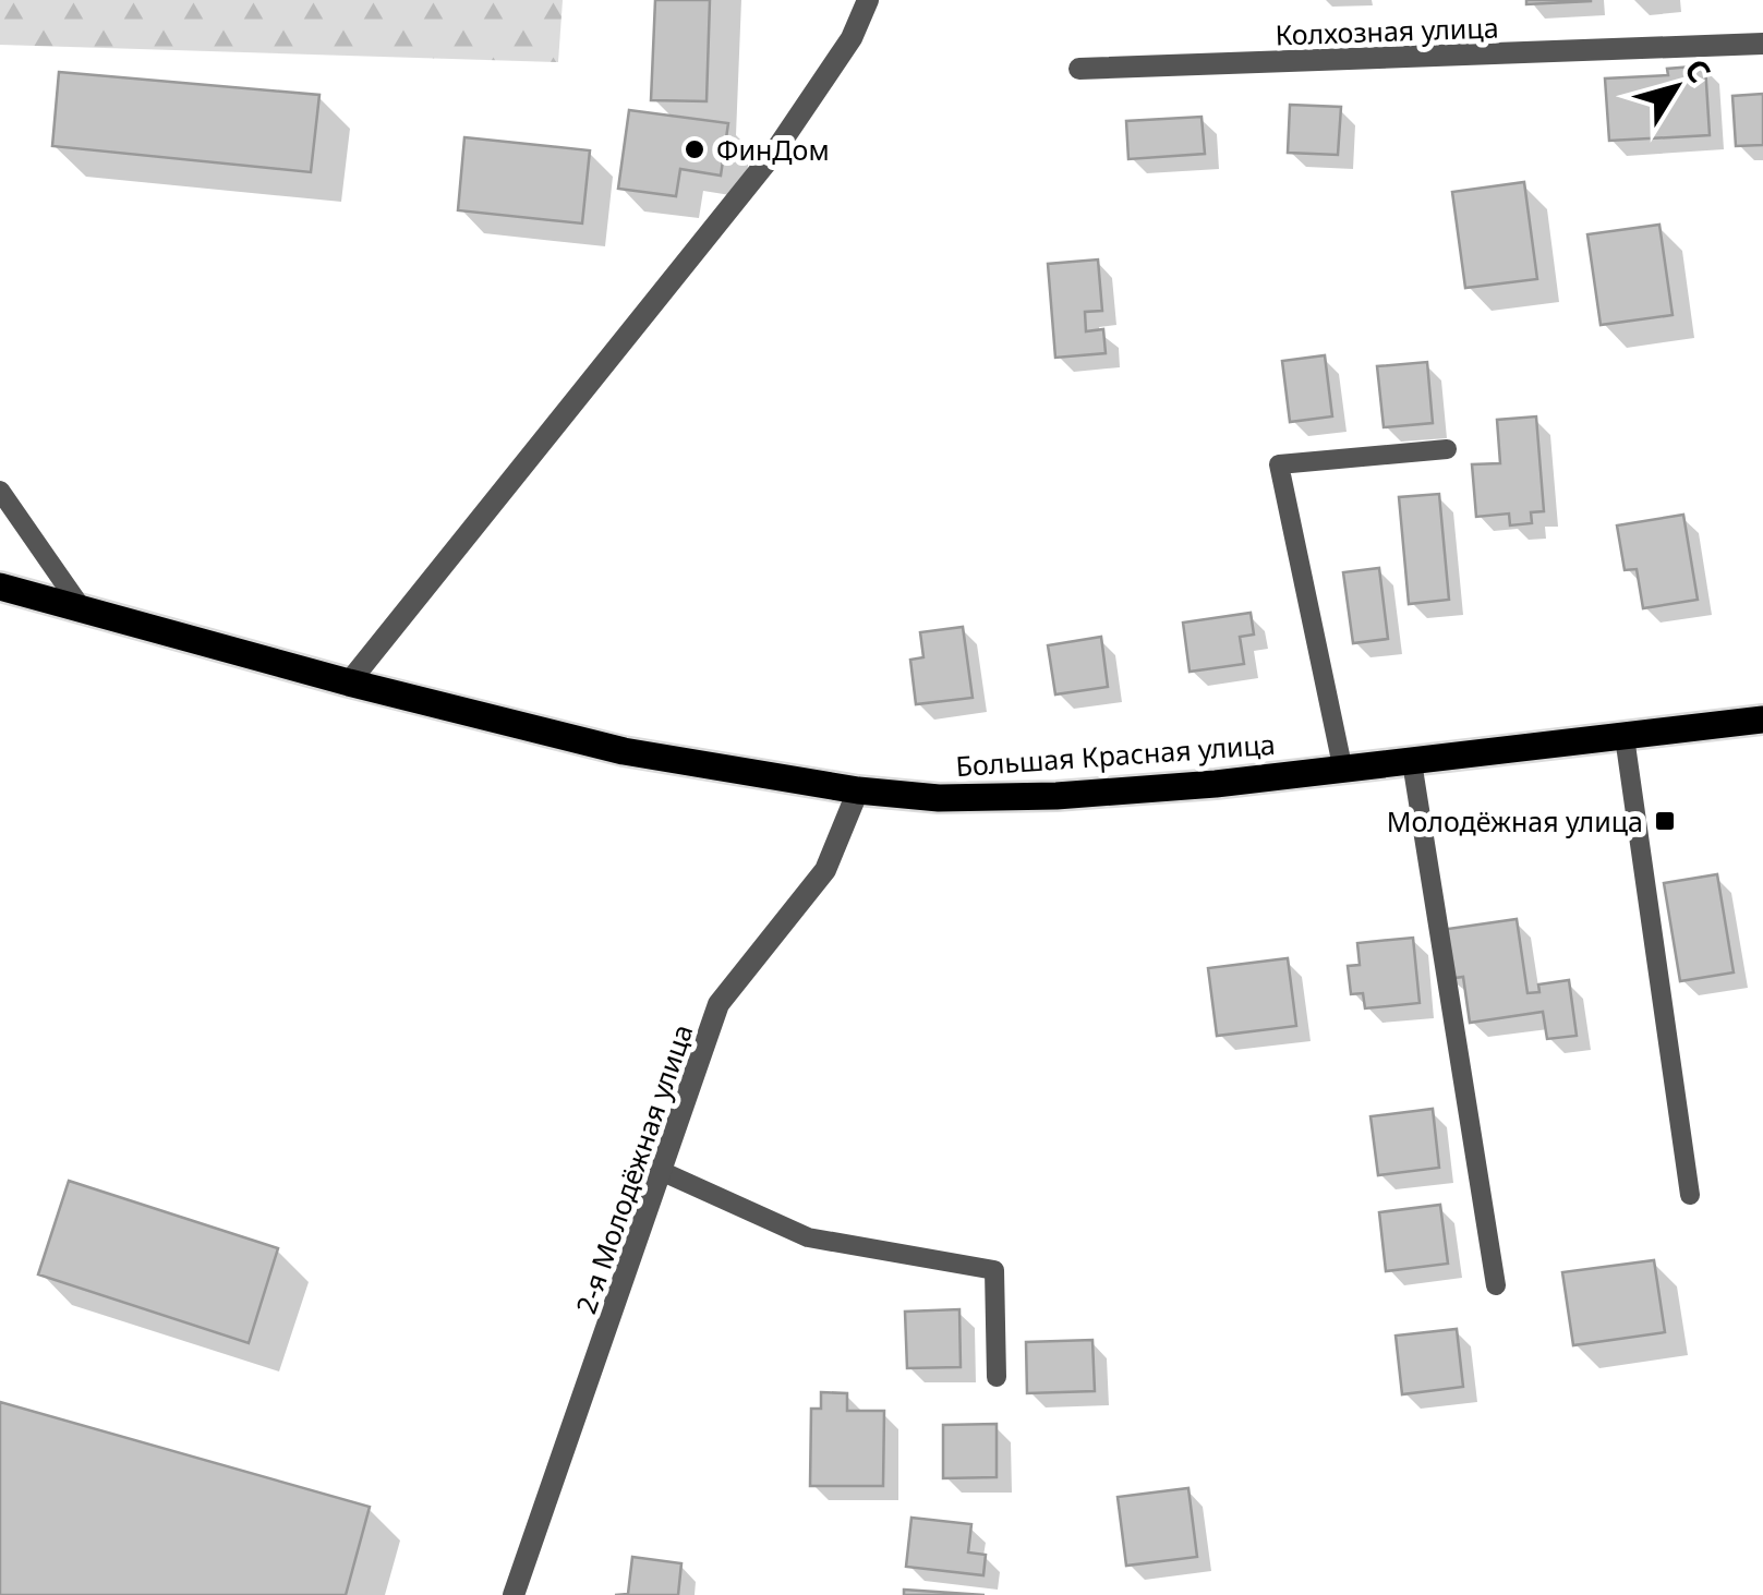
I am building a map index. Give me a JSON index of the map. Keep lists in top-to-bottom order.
{
  "streets": {
    "main road": ["Большая Красная улица"],
    "street": ["Колхозная улица", "2-я Молодёжная улица"]
  },
  "crossings": [
    ["Большая Красная улица", "2-я Молодёжная улица"]
  ],
  "places": {
    "other": ["ФинДом"],
    "transit": ["Молодёжная улица"]
  },
  "north": "top right"
}
